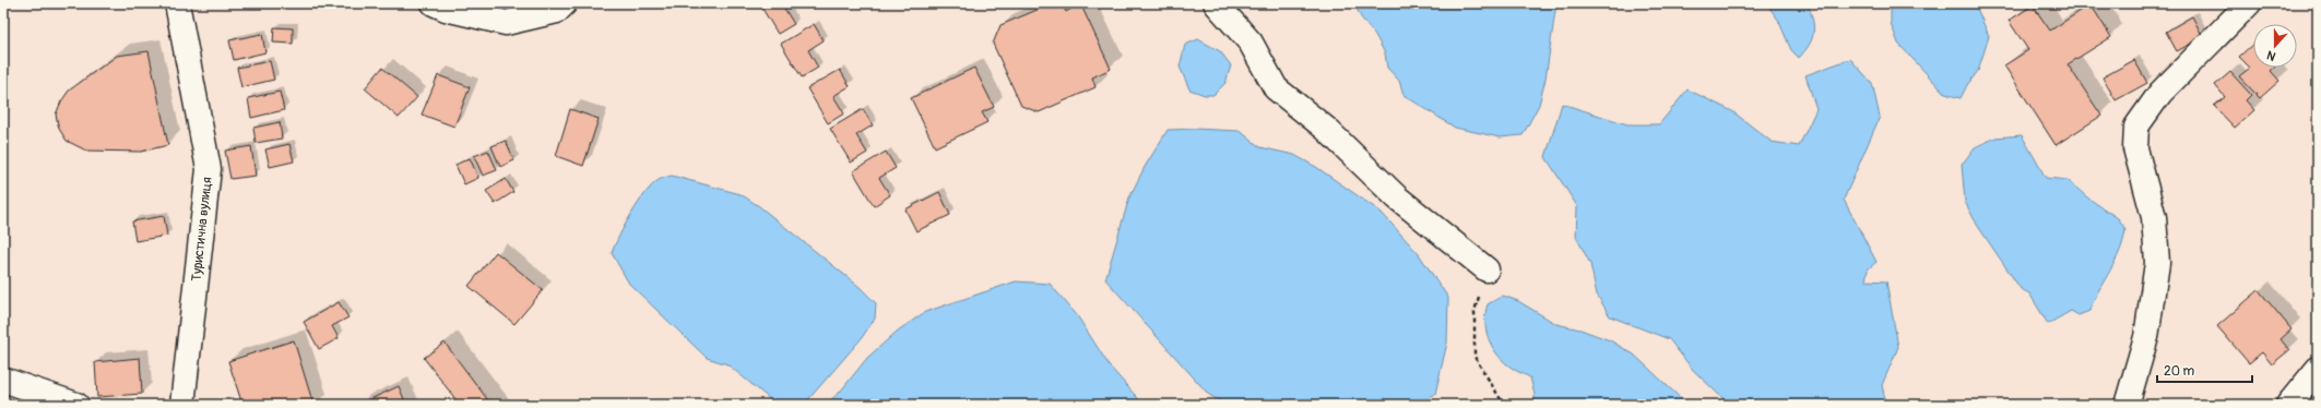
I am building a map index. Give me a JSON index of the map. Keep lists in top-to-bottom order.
{
  "streets": {
    "street": ["Туристична вулиця"]
  },
  "scale_bar": "20 m",
  "north": "bottom"
}
